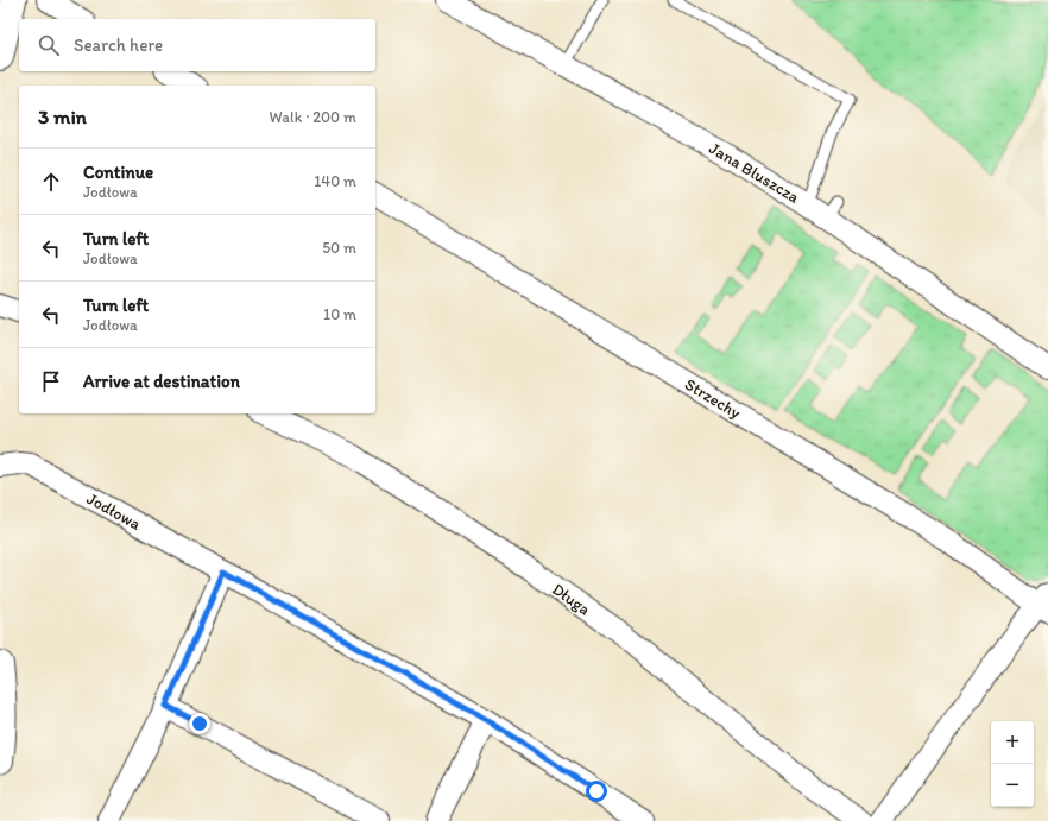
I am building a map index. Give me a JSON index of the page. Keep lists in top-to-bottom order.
{
  "streets": {
    "street": [
      "Jana Bluszcza",
      "Strzechy",
      "Jodłowa",
      "Długa"
    ]
  },
  "page": {
    "search": "Search here",
    "heading": ["3 min", "Walk · 200 m"],
    "list": [
      ["Continue", "Jodłowa", "140 m"],
      ["Turn left", "Jodłowa", "50 m"],
      ["Turn left", "Jodłowa", "10 m"],
      "Arrive at destination"
    ],
    "map_buttons": ["+", "−"]
  }
}
